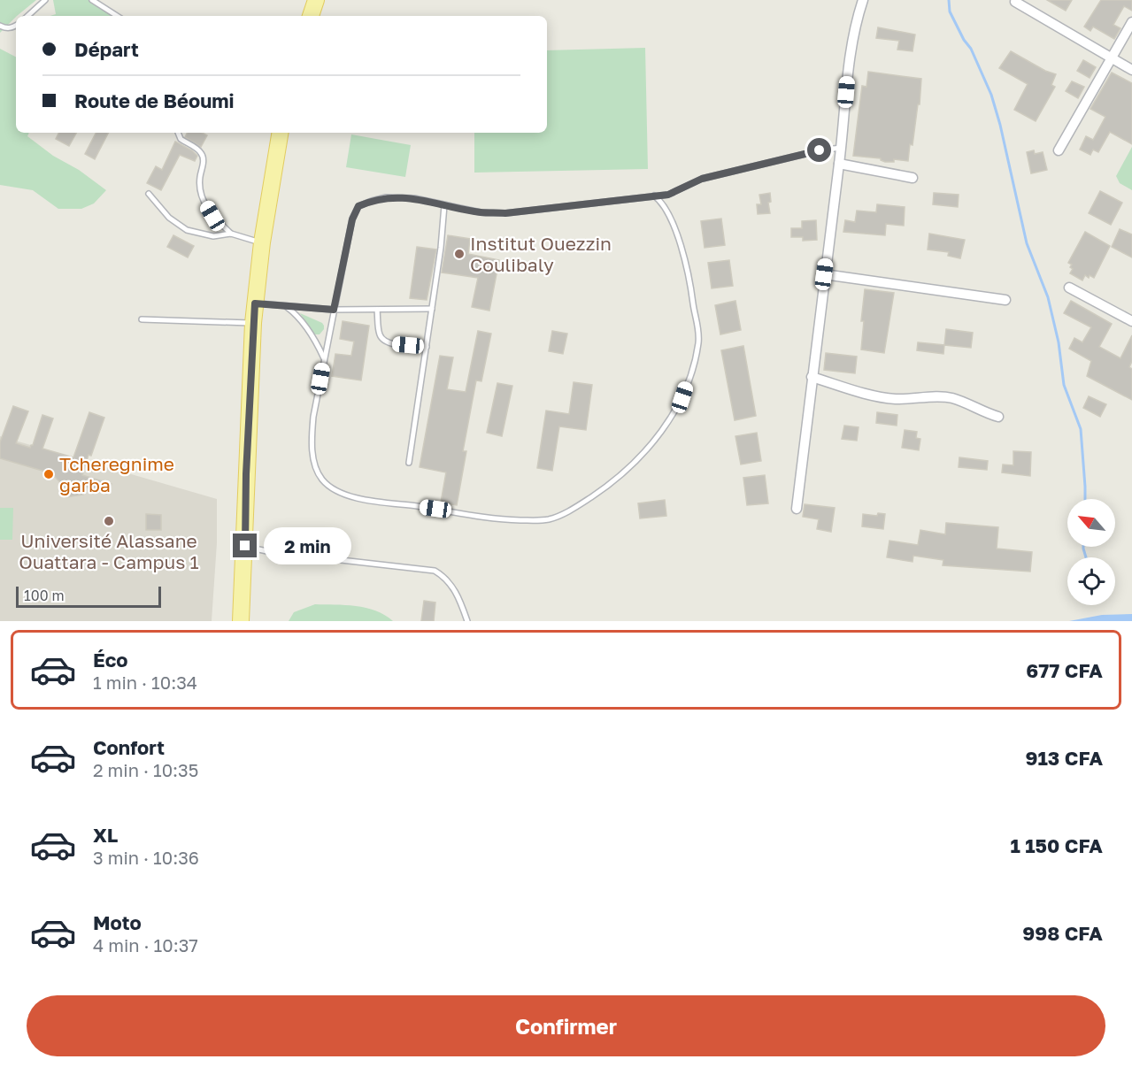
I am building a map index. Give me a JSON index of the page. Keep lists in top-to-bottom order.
{
  "places": ["Institut Ouezzin Coulibaly", "Tcheregnime garba", "Université Alassane Ouattara - Campus 1"],
  "scale_bar": "100 m",
  "north": "top left",
  "page": {
    "banner": ["Départ", "Route de Béoumi"],
    "bubble": "2 min",
    "scale": "100 m",
    "list": [
      {
        "name": "Éco",
        "note": "1 min · 10:34",
        "value": "677 CFA"
      },
      {
        "name": "Confort",
        "note": "2 min · 10:35",
        "value": "913 CFA"
      },
      {
        "name": "XL",
        "note": "3 min · 10:36",
        "value": "1 150 CFA"
      },
      {
        "name": "Moto",
        "note": "4 min · 10:37",
        "value": "998 CFA"
      }
    ],
    "buttons": "Confirmer"
  }
}
